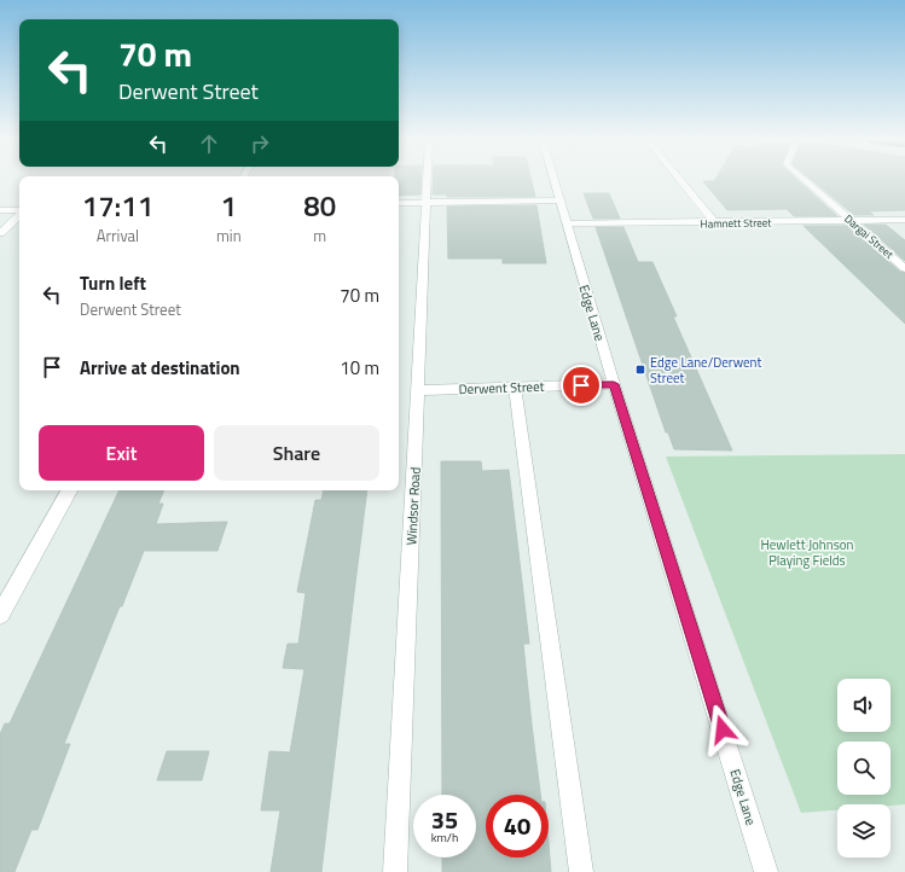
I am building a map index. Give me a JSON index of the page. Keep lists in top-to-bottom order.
{
  "streets": {
    "street": [
      "Hamnett Street",
      "Dargai Street",
      "Edge Lane",
      "Derwent Street",
      "Windsor Road"
    ]
  },
  "crossings": [
    ["Hamnett Street", "Dargai Street"],
    ["Hamnett Street", "Edge Lane"],
    ["Edge Lane", "Derwent Street"],
    ["Derwent Street", "Windsor Road"]
  ],
  "parks": ["Hewlett Johnson Playing Fields"],
  "places": {
    "transit": ["Edge Lane/Derwent Street"]
  },
  "page": {
    "turn": ["70 m", "Derwent Street"],
    "eta": [
      "17:11",
      "Arrival",
      "1",
      "min",
      "80",
      "m"
    ],
    "list": [
      {
        "name": "Turn left",
        "note": "Derwent Street",
        "value": "70 m"
      },
      {
        "name": "Arrive at destination",
        "value": "10 m"
      }
    ],
    "buttons": ["Exit", "Share"],
    "speed": "35 km/h",
    "limit": "40"
  }
}
